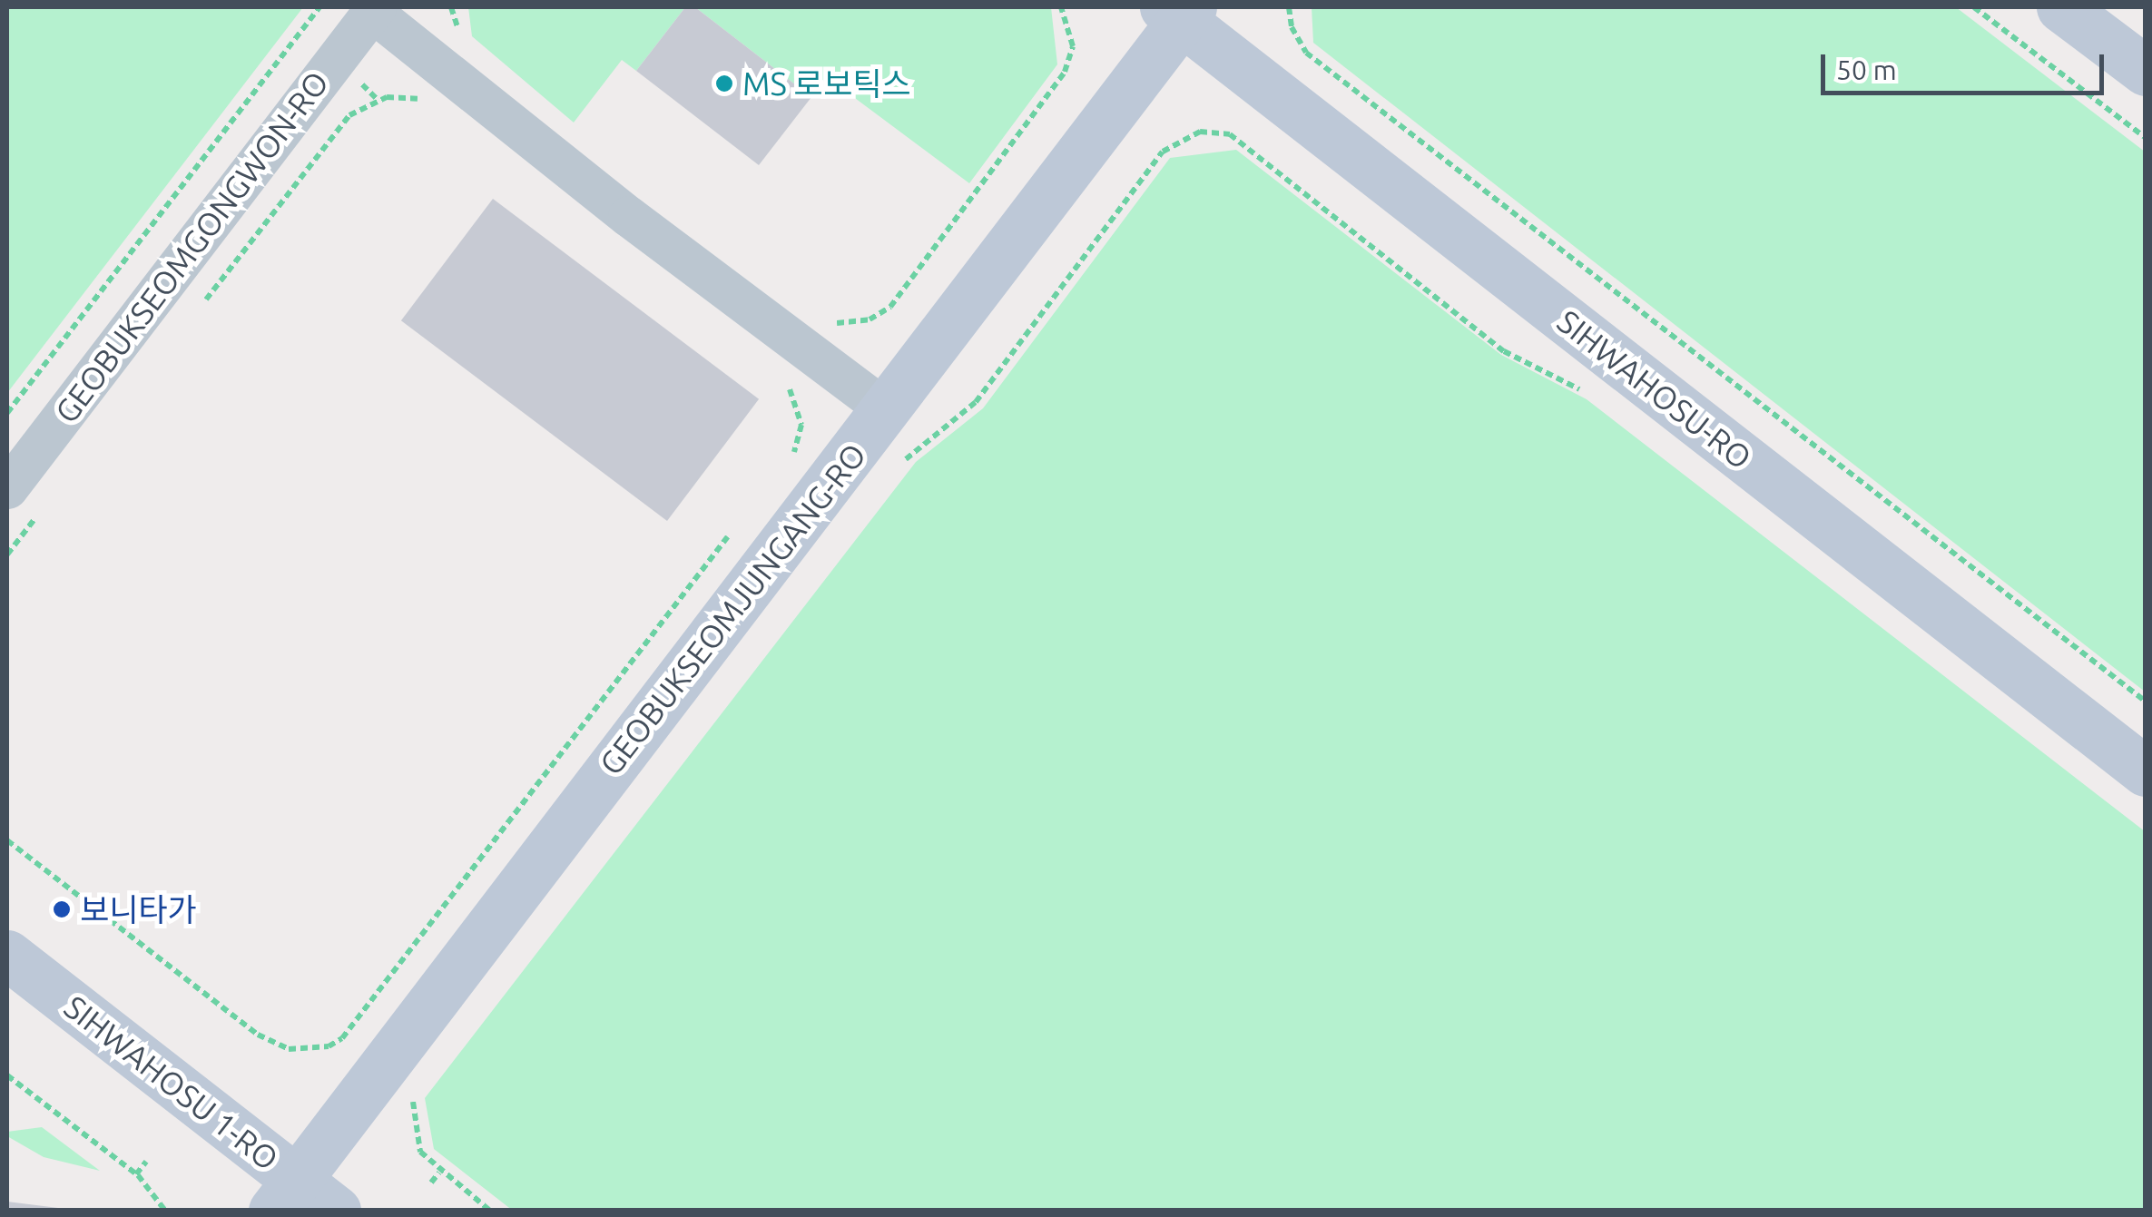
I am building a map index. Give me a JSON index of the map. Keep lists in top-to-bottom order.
{
  "streets": {
    "street": [
      "GEOBUKSEOMGONGWON-RO",
      "SIHWAHOSU-RO",
      "GEOBUKSEOMJUNGANG-RO",
      "SIHWAHOSU 1-RO"
    ]
  },
  "crossings": [
    ["SIHWAHOSU-RO", "GEOBUKSEOMJUNGANG-RO"],
    ["GEOBUKSEOMJUNGANG-RO", "SIHWAHOSU 1-RO"]
  ],
  "places": ["MS 로보틱스", "보니타가"],
  "scale_bar": "50 m"
}
